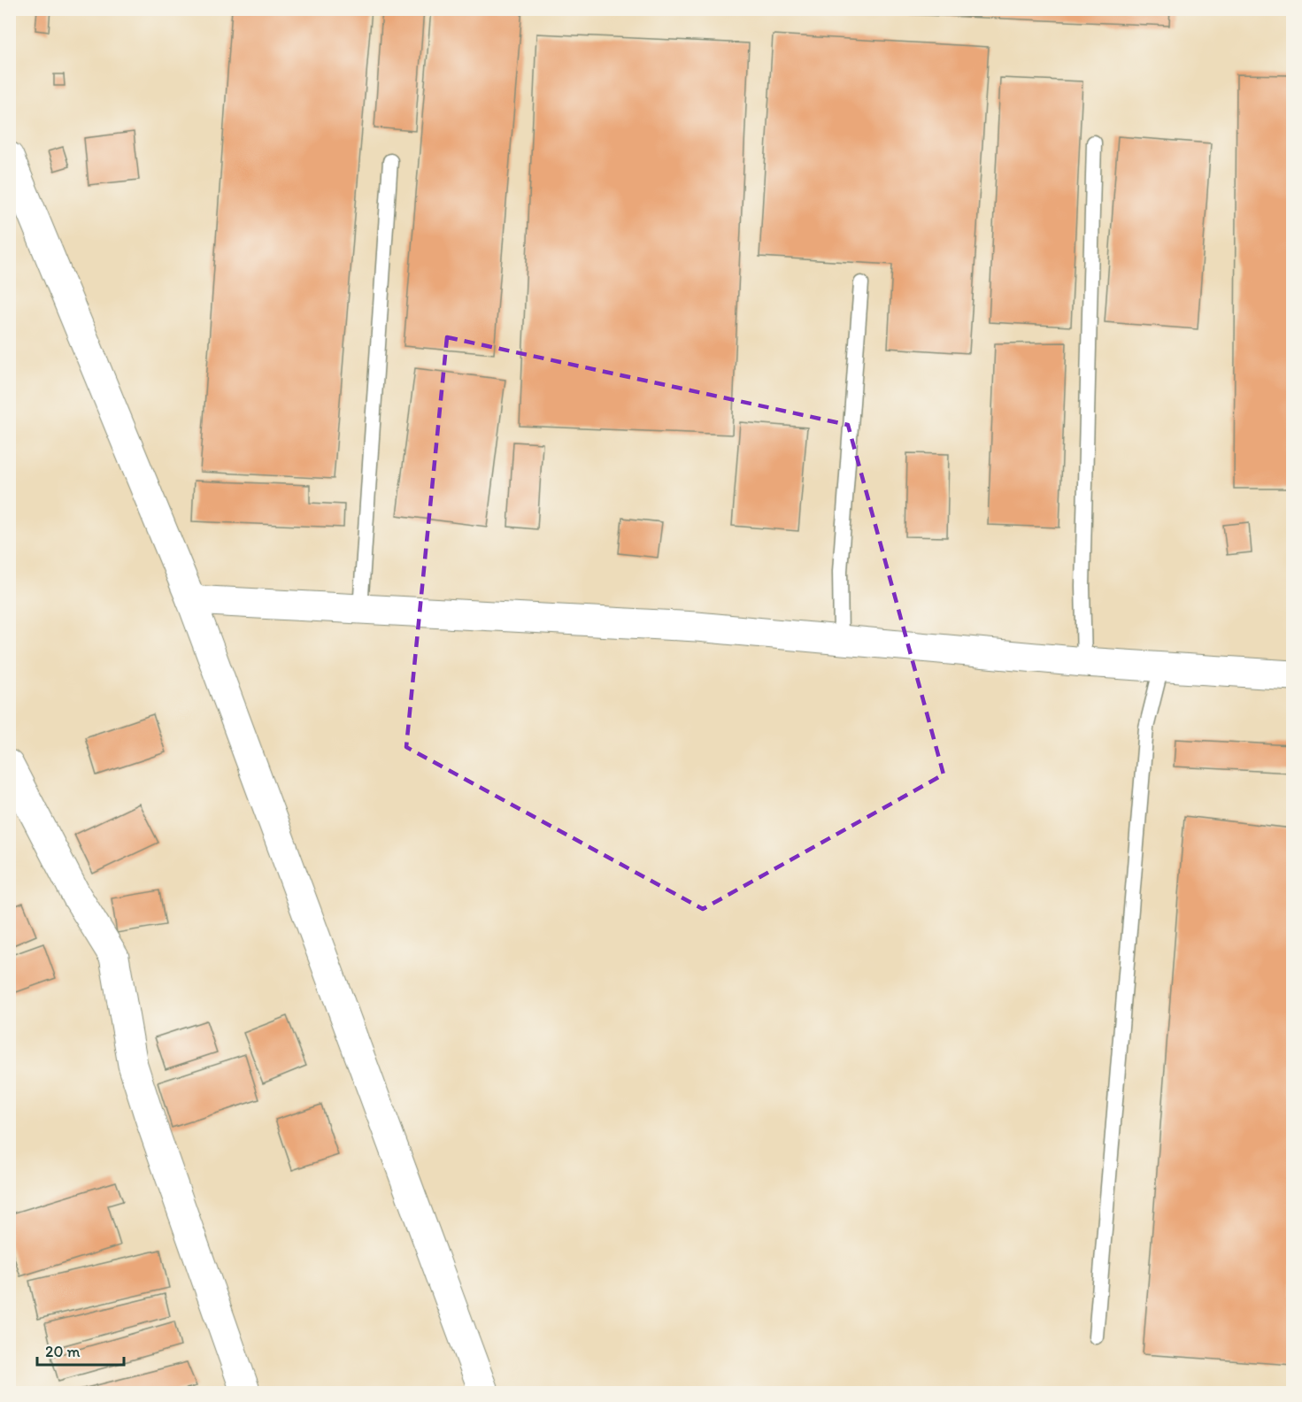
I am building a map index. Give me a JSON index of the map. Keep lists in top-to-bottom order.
{
  "scale_bar": "20 m"
}
